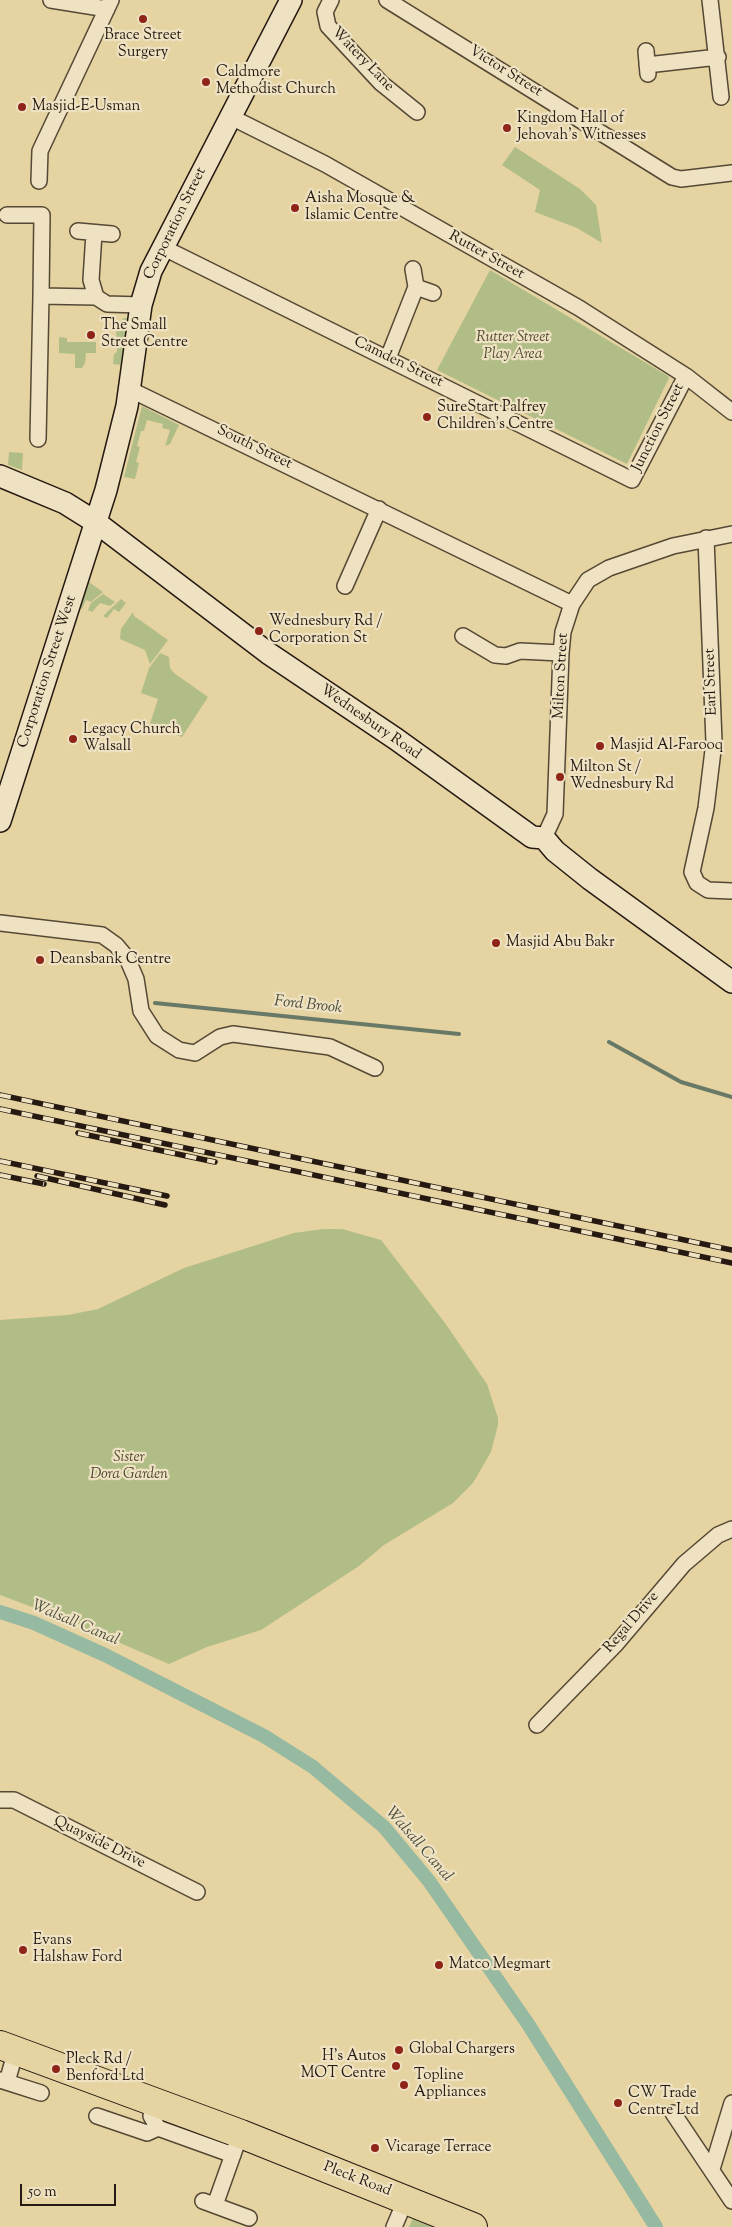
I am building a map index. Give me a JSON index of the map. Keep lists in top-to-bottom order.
{
  "streets": {
    "highway": ["Pleck Road"],
    "street": [
      "Watery Lane",
      "Victor Street",
      "Corporation Street",
      "Rutter Street",
      "Camden Street",
      "Junction Street",
      "South Street",
      "Corporation Street West",
      "Milton Street",
      "Earl Street",
      "Wednesbury Road",
      "Regal Drive",
      "Quayside Drive"
    ]
  },
  "crossings": [
    ["Corporation Street", "Rutter Street"],
    ["Corporation Street", "Camden Street"],
    ["Corporation Street", "South Street"],
    ["Corporation Street", "Corporation Street West"],
    ["Corporation Street", "Wednesbury Road"],
    ["Rutter Street", "Junction Street"],
    ["Camden Street", "Junction Street"],
    ["South Street", "Milton Street"],
    ["Corporation Street West", "Wednesbury Road"],
    ["Milton Street", "Earl Street"],
    ["Milton Street", "Wednesbury Road"]
  ],
  "water": ["Ford Brook", "Walsall Canal"],
  "parks": ["Rutter Street Play Area", "Sister Dora Garden"],
  "places": [
    "Brace Street Surgery",
    "Caldmore Methodist Church",
    "Masjid-E-Usman",
    "Kingdom Hall of Jehovah's Witnesses",
    "Aisha Mosque & Islamic Centre",
    "The Small Street Centre",
    "SureStart Palfrey Children's Centre",
    "Wednesbury Rd / Corporation St",
    "Legacy Church Walsall",
    "Masjid Al-Farooq",
    "Milton St / Wednesbury Rd",
    "Masjid Abu Bakr",
    "Deansbank Centre",
    "Evans Halshaw Ford",
    "Matco Megmart",
    "Global Chargers",
    "H's Autos MOT Centre",
    "Pleck Rd / Benford Ltd",
    "Topline Appliances",
    "CW Trade Centre Ltd",
    "Vicarage Terrace"
  ],
  "scale_bar": "50 m"
}
